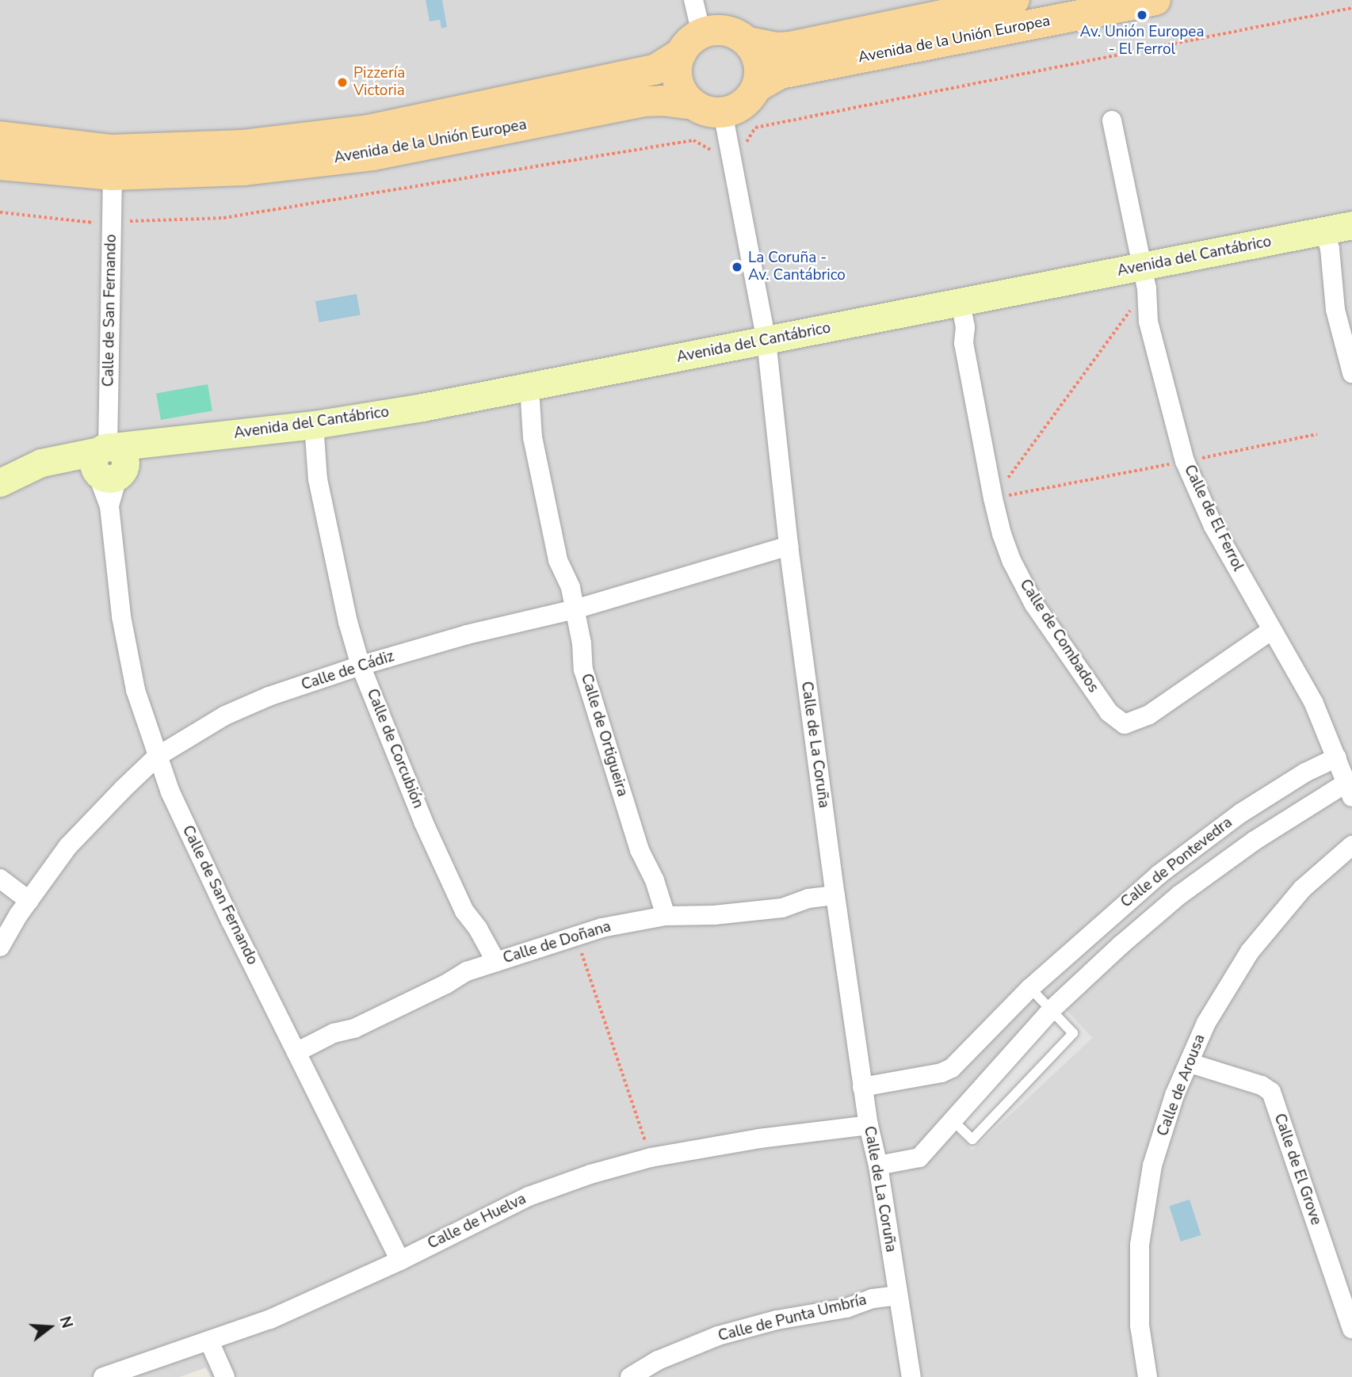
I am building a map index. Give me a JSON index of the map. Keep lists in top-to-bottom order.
{
  "streets": {
    "main road": ["Avenida de la Unión Europea"],
    "street": [
      "Avenida del Cantábrico",
      "Calle de San Fernando",
      "Calle de El Ferrol",
      "Calle de Combados",
      "Calle de Cádiz",
      "Calle de Ortigueira",
      "Calle de La Coruña",
      "Calle de Corcubión",
      "Calle de Pontevedra",
      "Calle de Doñana",
      "Calle de Arousa",
      "Calle de El Grove",
      "Calle de Huelva",
      "Calle de Punta Umbría"
    ]
  },
  "crossings": [
    ["Avenida de la Unión Europea", "Calle de San Fernando"],
    ["Avenida de la Unión Europea", "Calle de La Coruña"],
    ["Avenida del Cantábrico", "Calle de San Fernando"],
    ["Avenida del Cantábrico", "Calle de El Ferrol"],
    ["Avenida del Cantábrico", "Calle de Combados"],
    ["Avenida del Cantábrico", "Calle de Ortigueira"],
    ["Avenida del Cantábrico", "Calle de La Coruña"],
    ["Avenida del Cantábrico", "Calle de Corcubión"],
    ["Calle de San Fernando", "Calle de Cádiz"],
    ["Calle de San Fernando", "Calle de Doñana"],
    ["Calle de San Fernando", "Calle de Huelva"],
    ["Calle de El Ferrol", "Calle de Combados"],
    ["Calle de El Ferrol", "Calle de Pontevedra"],
    ["Calle de Cádiz", "Calle de Ortigueira"],
    ["Calle de Cádiz", "Calle de La Coruña"],
    ["Calle de Cádiz", "Calle de Corcubión"],
    ["Calle de Ortigueira", "Calle de Doñana"],
    ["Calle de La Coruña", "Calle de Pontevedra"],
    ["Calle de La Coruña", "Calle de Doñana"],
    ["Calle de La Coruña", "Calle de Huelva"],
    ["Calle de La Coruña", "Calle de Punta Umbría"],
    ["Calle de Corcubión", "Calle de Doñana"],
    ["Calle de Arousa", "Calle de El Grove"]
  ],
  "places": ["Av. Unión Europea - El Ferrol", "Pizzería Victoria", "La Coruña - Av. Cantábrico"],
  "north": "right"
}
